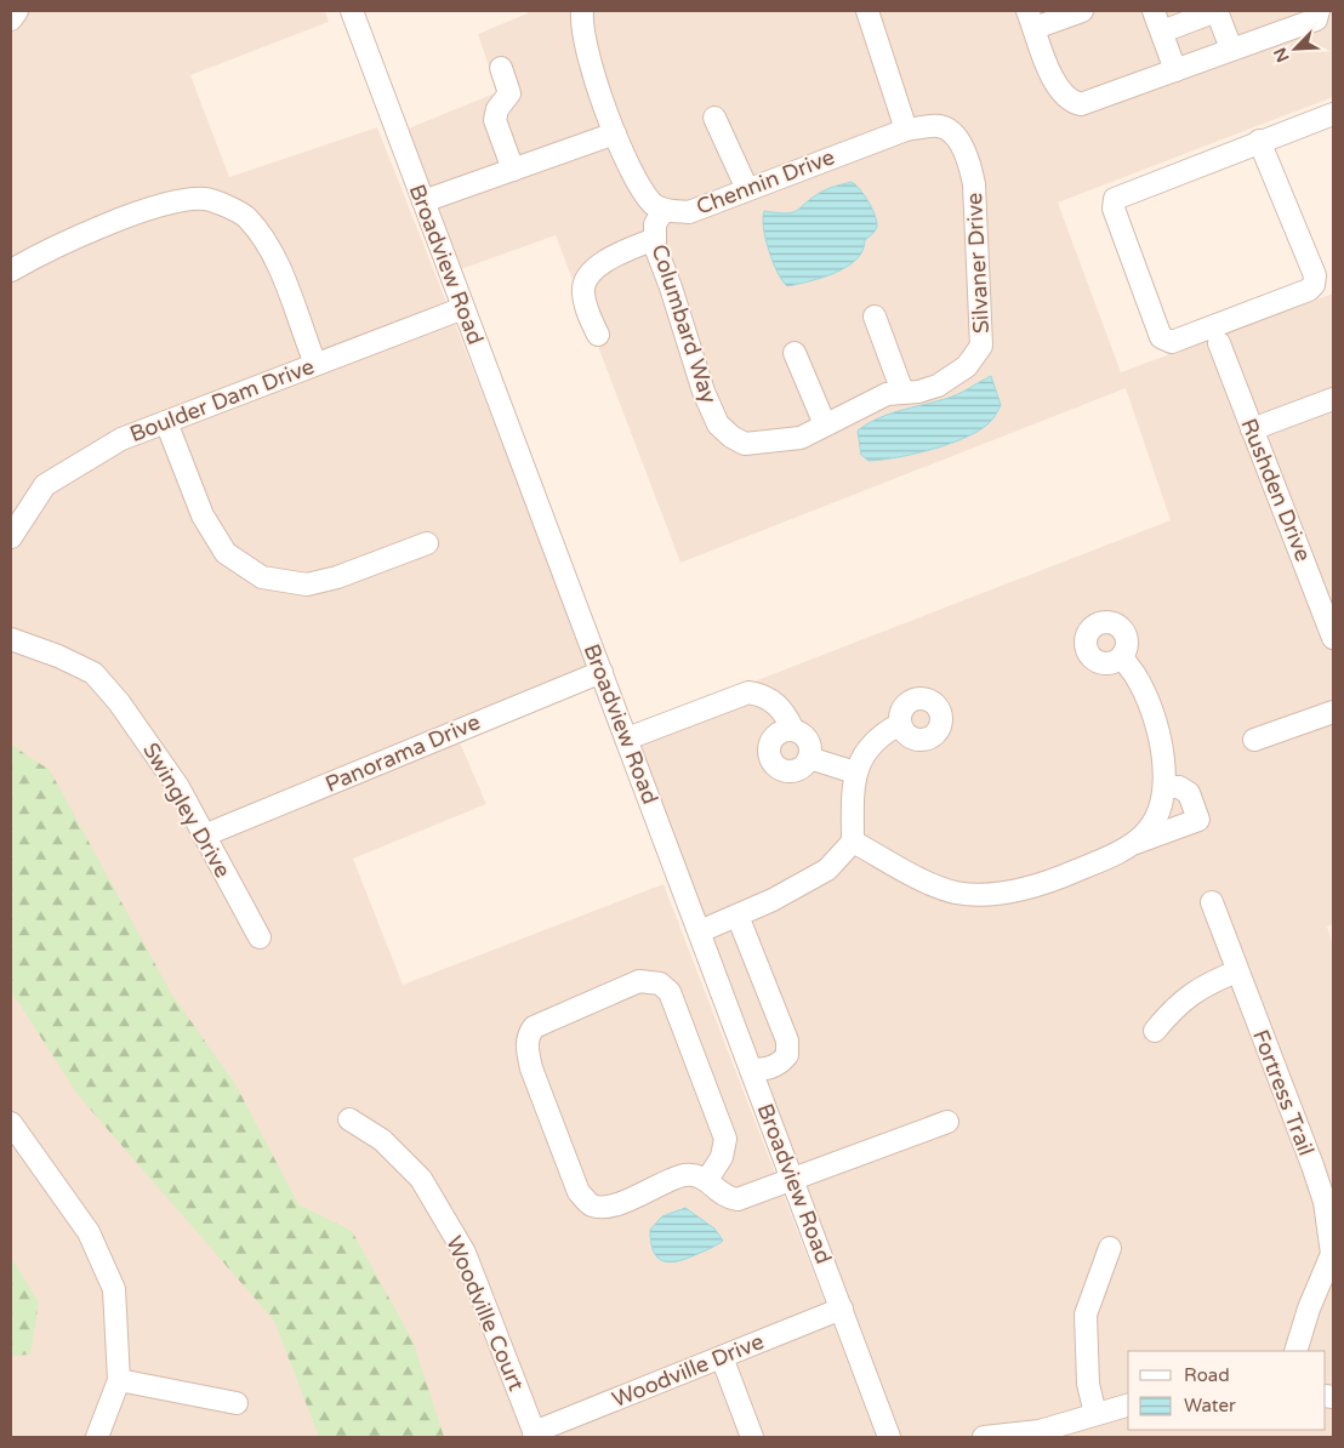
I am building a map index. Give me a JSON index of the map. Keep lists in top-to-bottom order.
{
  "streets": {
    "street": [
      "Chennin Drive",
      "Silvaner Drive",
      "Broadview Road",
      "Columbard Way",
      "Boulder Dam Drive",
      "Rushden Drive",
      "Panorama Drive",
      "Swingley Drive",
      "Fortress Trail",
      "Woodville Court",
      "Woodville Drive"
    ]
  },
  "crossings": [
    ["Chennin Drive", "Silvaner Drive"],
    ["Chennin Drive", "Columbard Way"],
    ["Silvaner Drive", "Columbard Way"],
    ["Broadview Road", "Boulder Dam Drive"],
    ["Broadview Road", "Panorama Drive"],
    ["Broadview Road", "Woodville Drive"],
    ["Panorama Drive", "Swingley Drive"],
    ["Woodville Court", "Woodville Drive"]
  ],
  "legend": ["Road", "Water"],
  "north": "bottom left"
}
